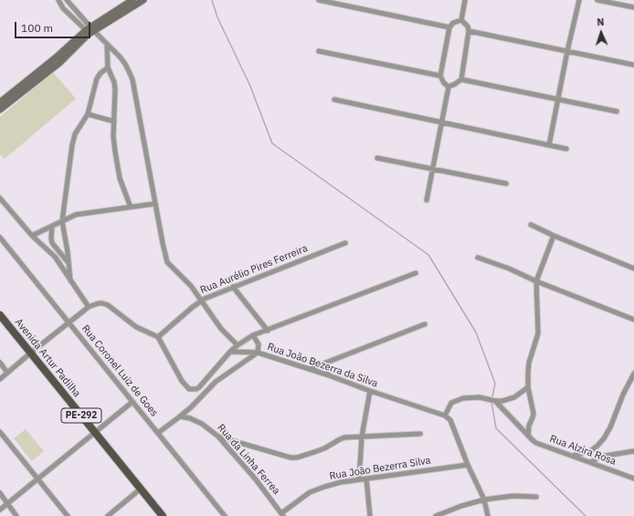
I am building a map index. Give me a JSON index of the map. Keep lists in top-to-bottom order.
{
  "streets": {
    "main road": ["Avenida Artur Padilha", "PE-292"],
    "street": [
      "Rua Aurélio Pires Ferreira",
      "Rua João Bezerra da Silva",
      "Rua Coronel Luiz de Goes",
      "Rua Alzira Rosa",
      "Rua da Linha Ferrea",
      "Rua João Bezerra Silva"
    ]
  },
  "crossings": [
    ["Rua João Bezerra da Silva", "Rua João Bezerra Silva"],
    ["Rua da Linha Ferrea", "Rua João Bezerra Silva"]
  ],
  "scale_bar": "100 m",
  "north": "top"
}
